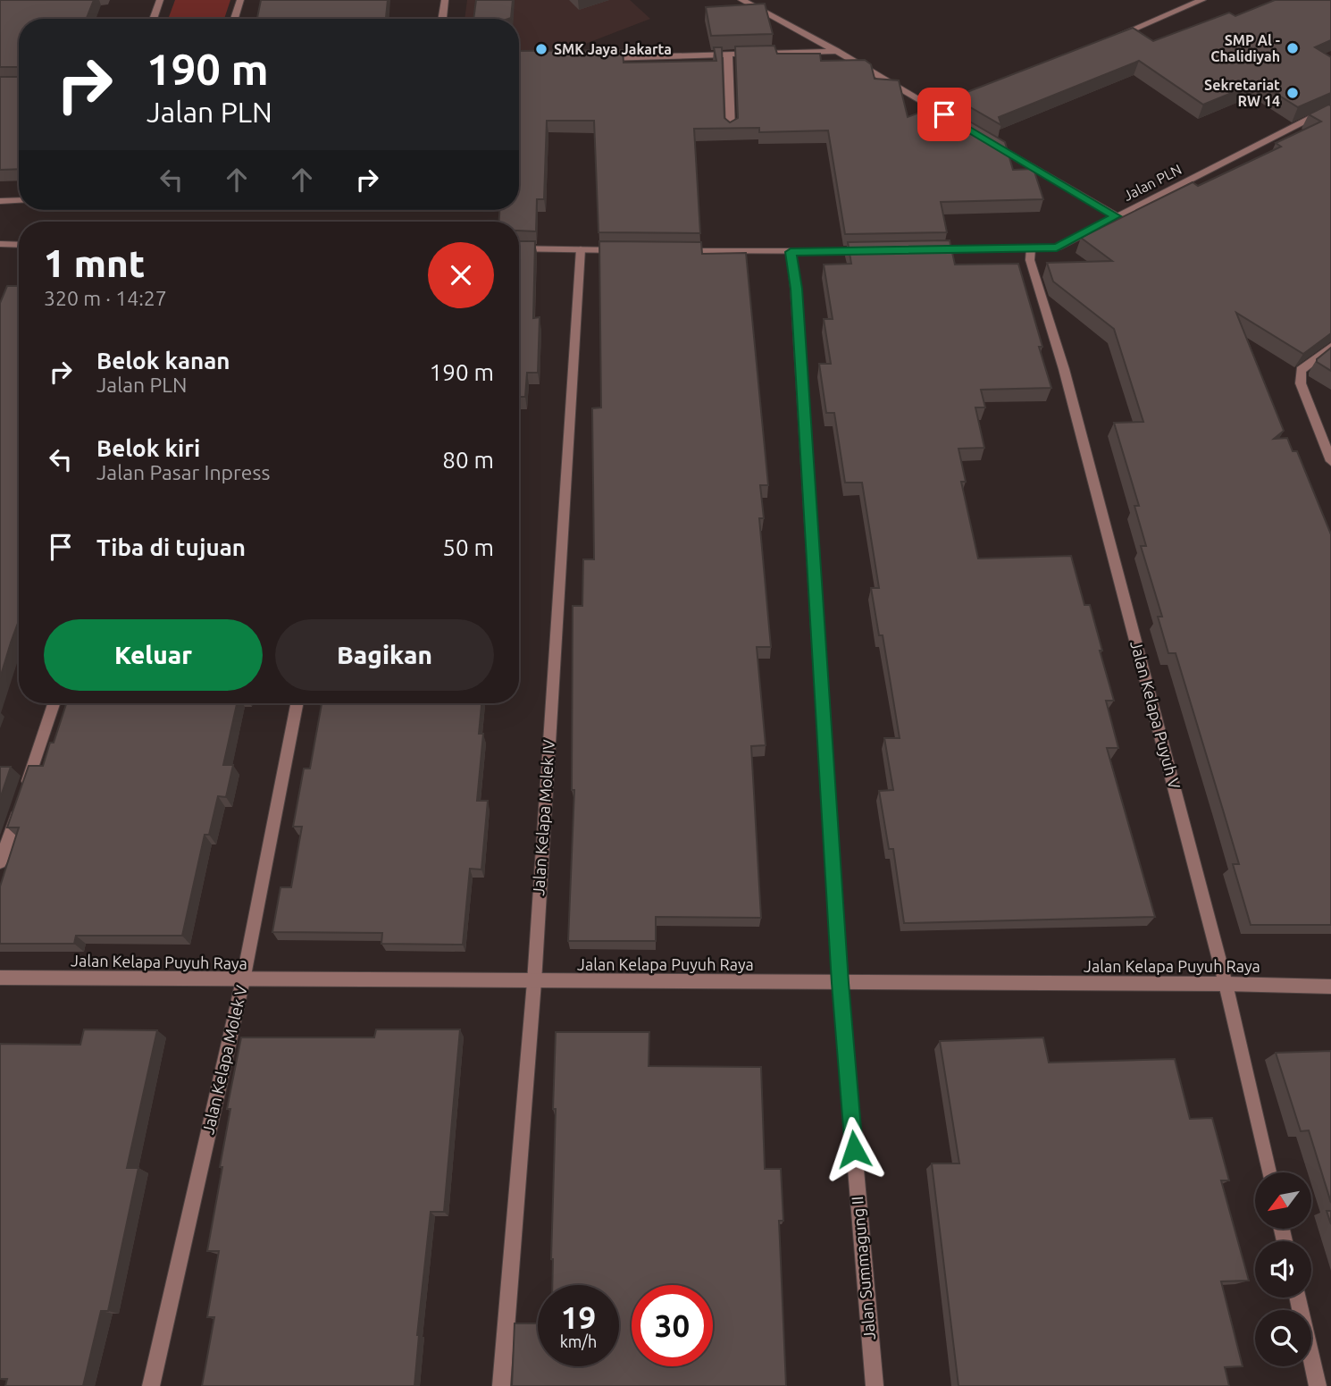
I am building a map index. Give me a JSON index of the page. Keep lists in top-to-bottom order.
{
  "streets": {
    "street": [
      "Jalan PLN",
      "Jalan Kelapa Puyuh V",
      "Jalan Kelapa Molek IV",
      "Jalan Kelapa Puyuh Raya",
      "Jalan Kelapa Molek V",
      "Jalan Summagung II"
    ]
  },
  "crossings": [
    ["Jalan PLN", "Jalan Kelapa Puyuh V"],
    ["Jalan Kelapa Puyuh V", "Jalan Kelapa Puyuh Raya"],
    ["Jalan Kelapa Molek IV", "Jalan Kelapa Puyuh Raya"],
    ["Jalan Kelapa Puyuh Raya", "Jalan Kelapa Molek V"],
    ["Jalan Kelapa Puyuh Raya", "Jalan Summagung II"]
  ],
  "places": ["SMP Al - Chalidiyah", "SMK Jaya Jakarta", "Sekretariat RW 14"],
  "north": "bottom left",
  "page": {
    "turn": ["190 m", "Jalan PLN"],
    "heading": ["1 mnt", "320 m · 14:27"],
    "list": [
      {
        "name": "Belok kanan",
        "note": "Jalan PLN",
        "value": "190 m"
      },
      {
        "name": "Belok kiri",
        "note": "Jalan Pasar Inpress",
        "value": "80 m"
      },
      {
        "name": "Tiba di tujuan",
        "value": "50 m"
      }
    ],
    "buttons": ["Keluar", "Bagikan"],
    "speed": "19 km/h",
    "limit": "30"
  }
}
